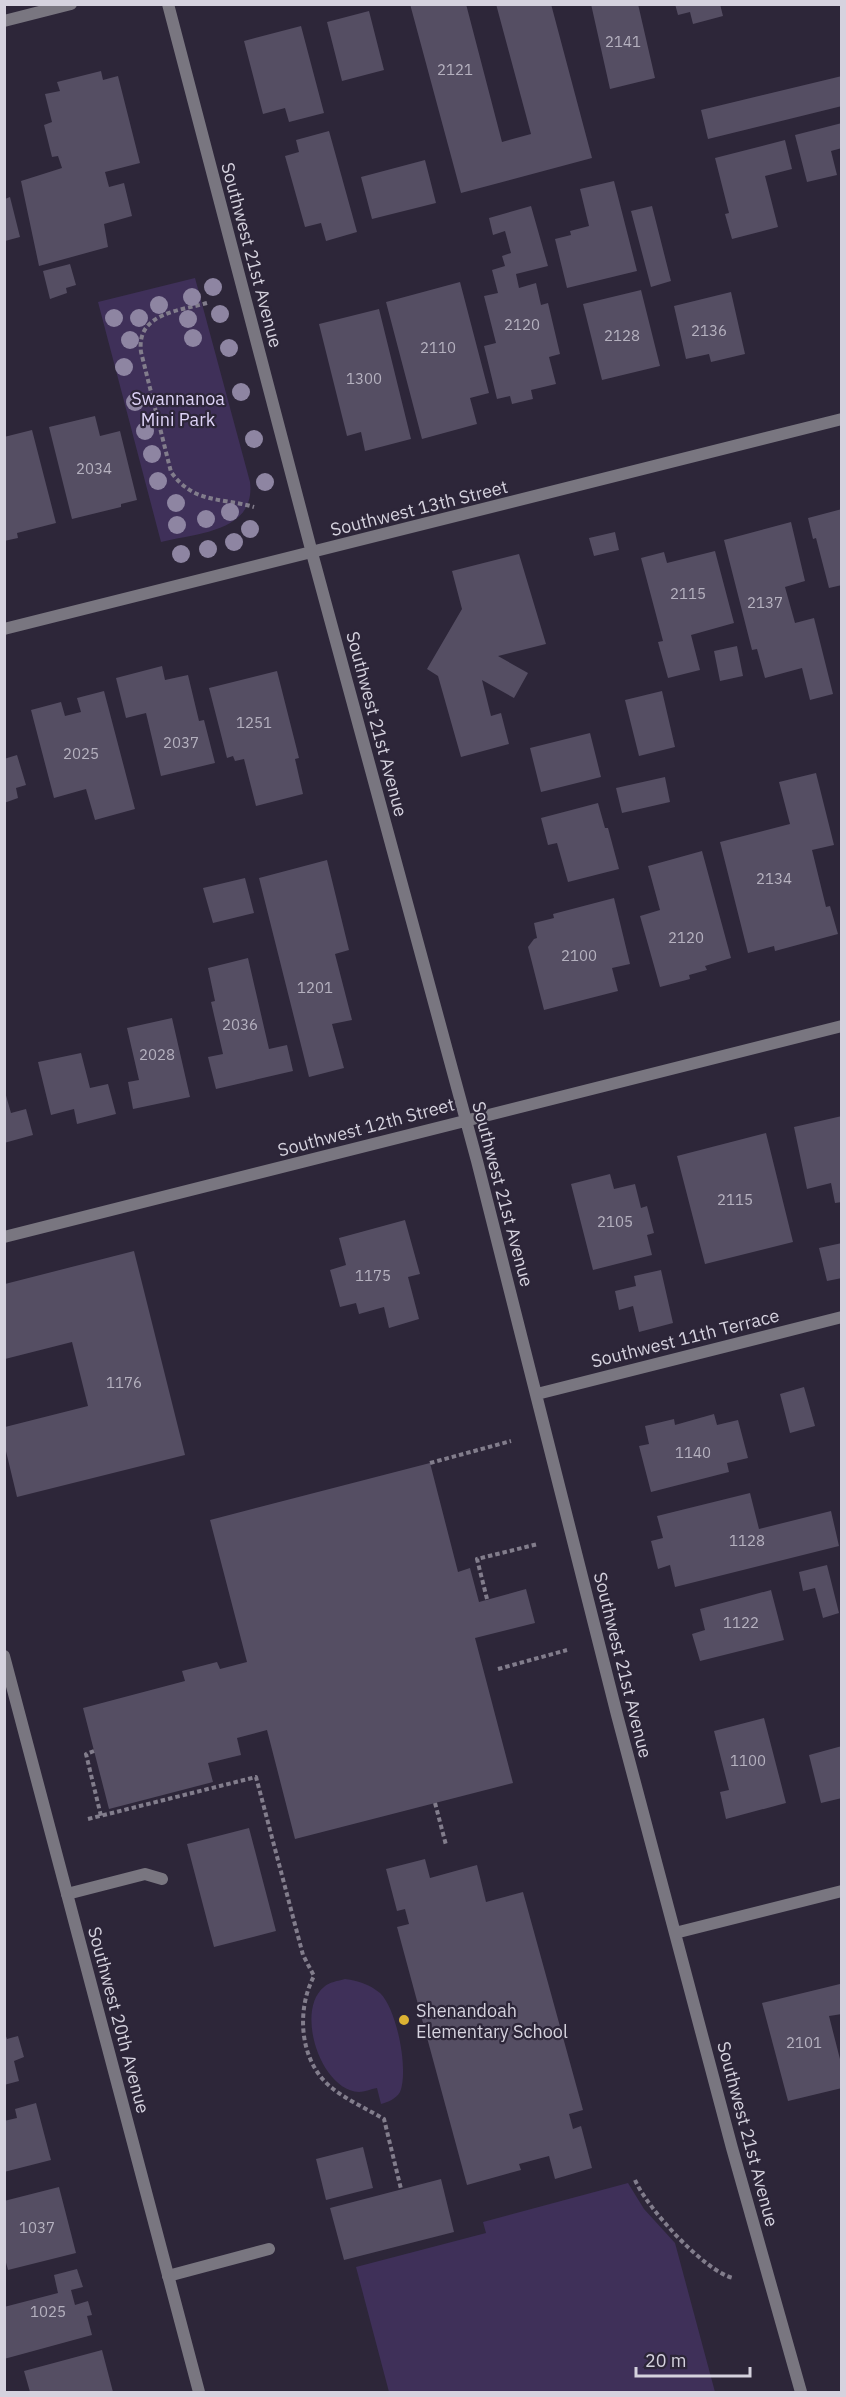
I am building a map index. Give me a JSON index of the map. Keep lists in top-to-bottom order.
{
  "streets": {
    "street": [
      "Southwest 21st Avenue",
      "Southwest 13th Street",
      "Southwest 12th Street",
      "Southwest 11th Terrace",
      "Southwest 20th Avenue"
    ]
  },
  "crossings": [
    ["Southwest 21st Avenue", "Southwest 13th Street"],
    ["Southwest 21st Avenue", "Southwest 12th Street"],
    ["Southwest 21st Avenue", "Southwest 11th Terrace"]
  ],
  "parks": ["Swannanoa Mini Park"],
  "places": ["Shenandoah Elementary School"],
  "house_numbers": [
    "2141",
    "2121",
    "2120",
    "2136",
    "2128",
    "2110",
    "1300",
    "2034",
    "2115",
    "2137",
    "1251",
    "2037",
    "2025",
    "2134",
    "2120",
    "2100",
    "1201",
    "2036",
    "2028",
    "2115",
    "2105",
    "1175",
    "1176",
    "1140",
    "1128",
    "1122",
    "1100",
    "2101",
    "1037",
    "1025"
  ],
  "scale_bar": "20 m"
}
